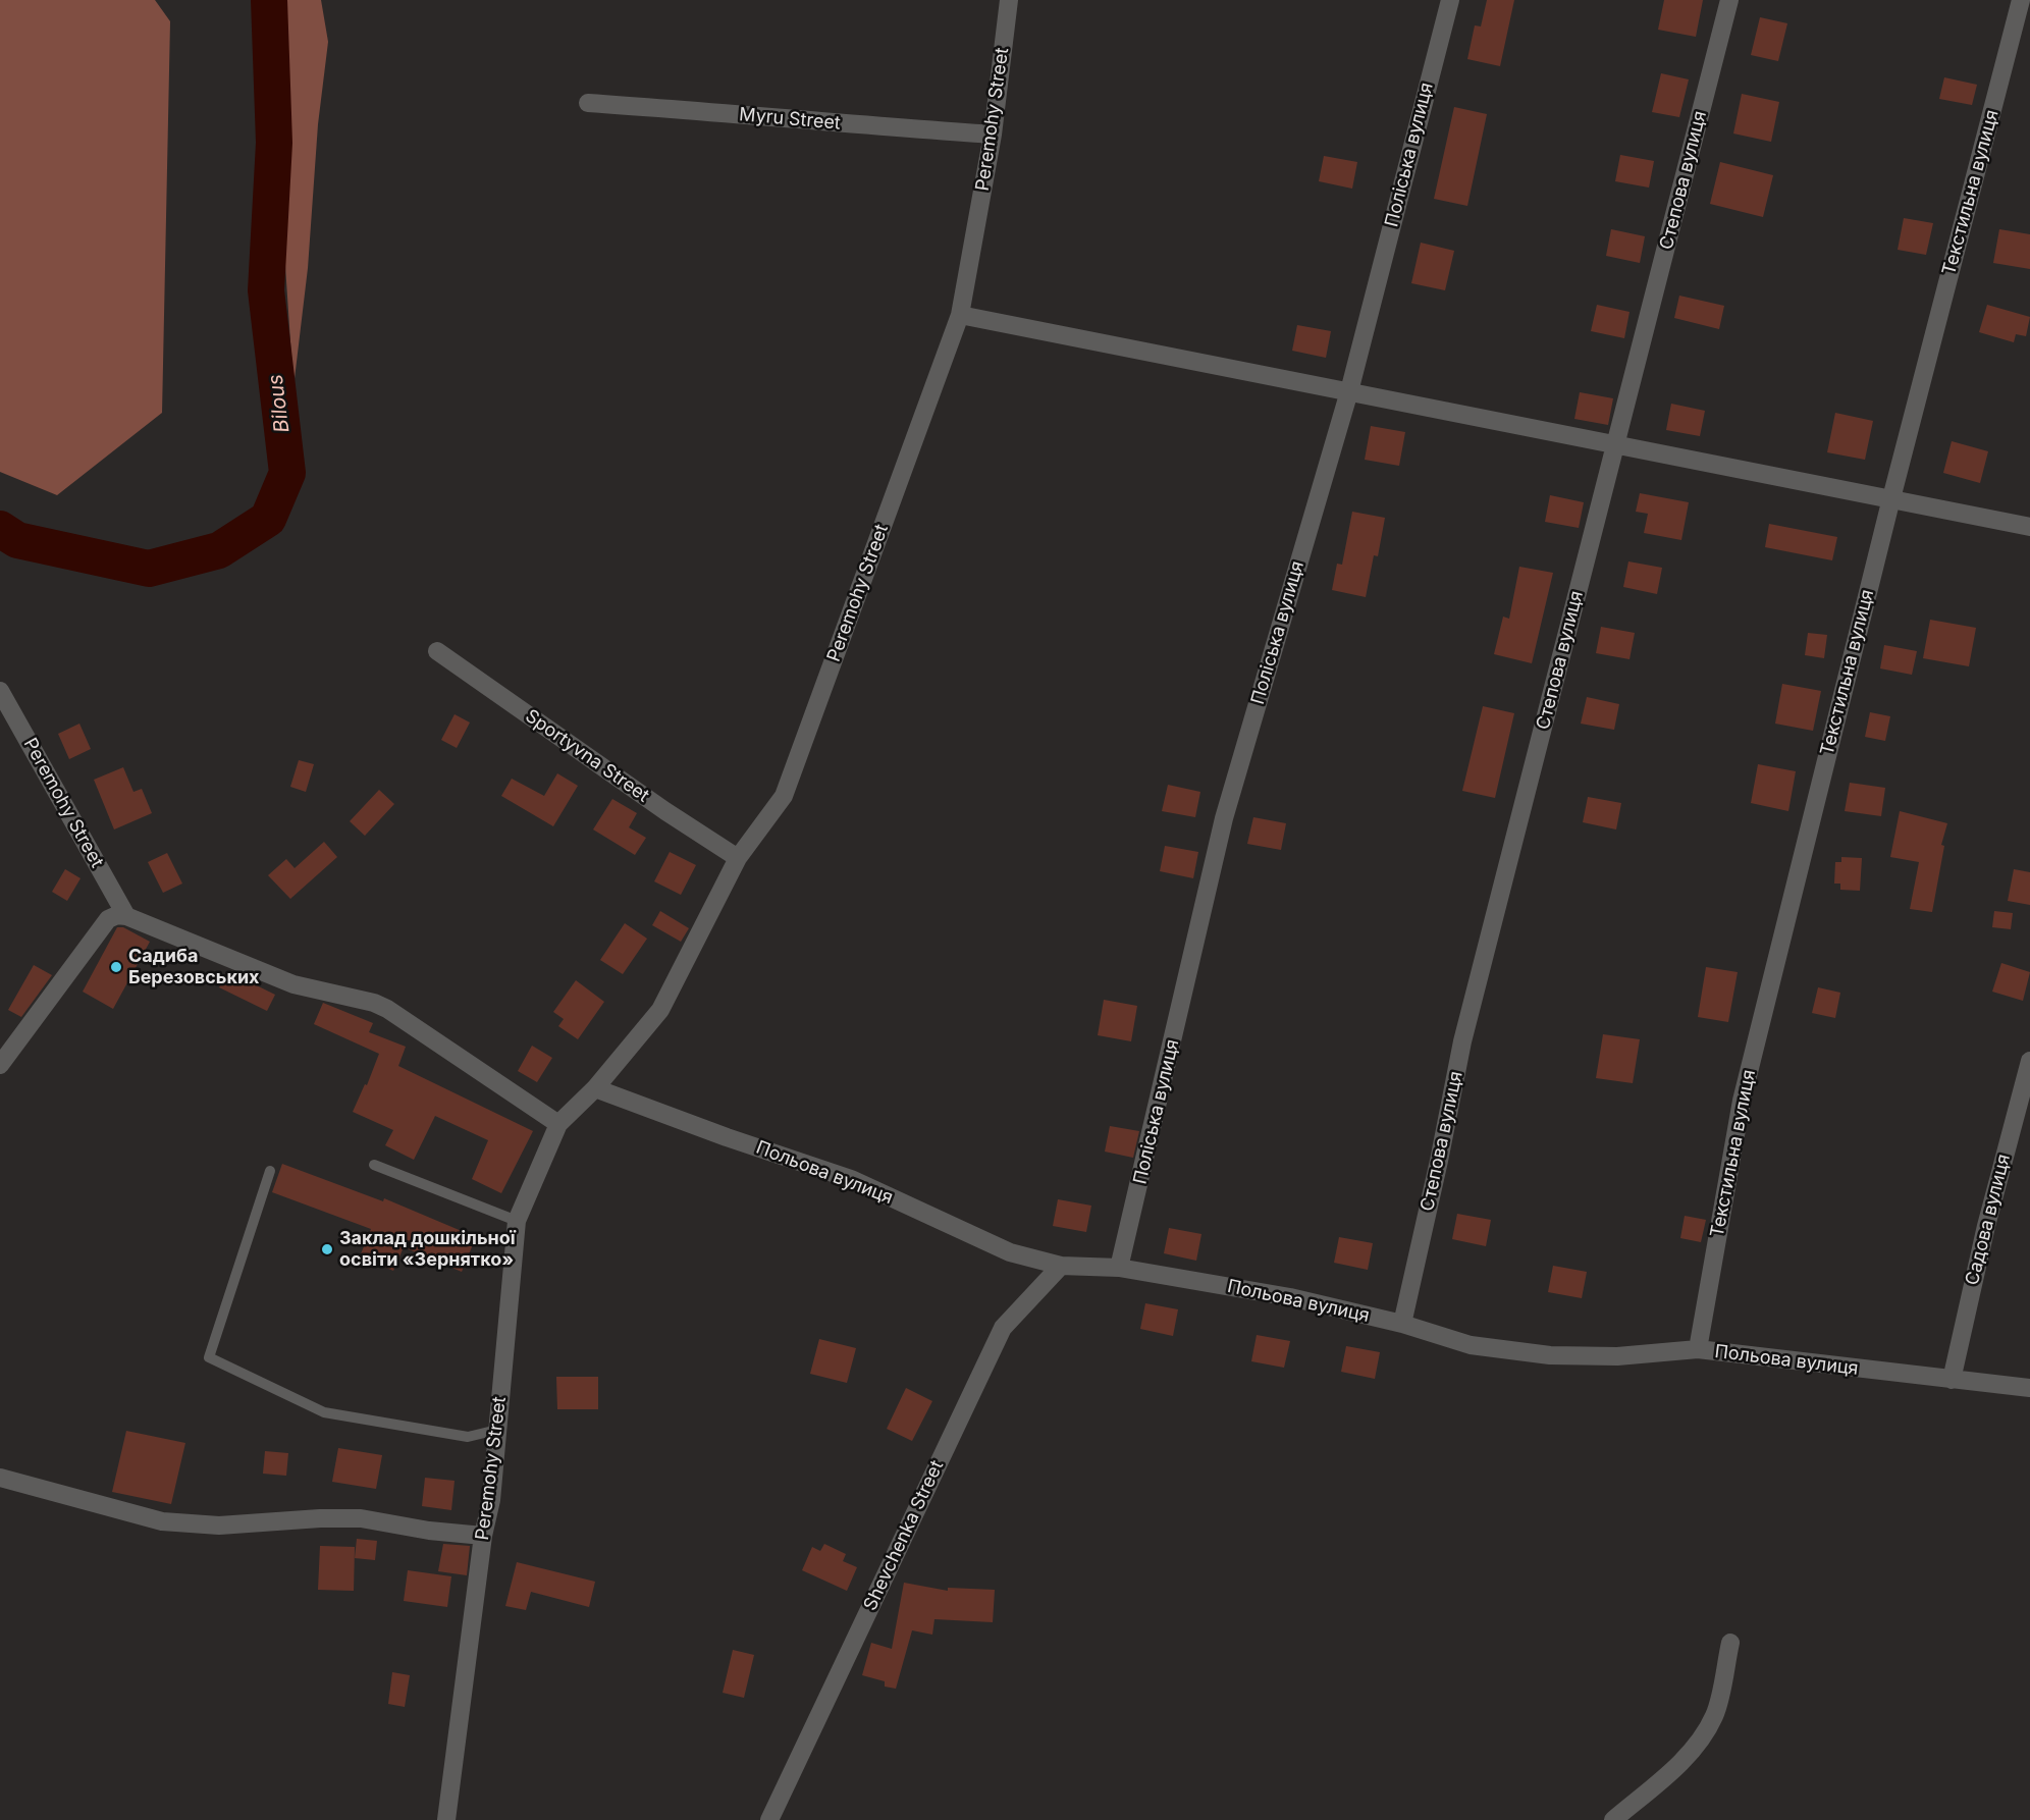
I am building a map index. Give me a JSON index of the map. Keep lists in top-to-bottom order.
{
  "streets": {
    "street": [
      "Myru Street",
      "Peremohy Street",
      "Поліська вулиця",
      "Степова вулиця",
      "Текстильна вулиця",
      "Sportyvna Street",
      "Польова вулиця",
      "Садова вулиця",
      "Shevchenka Street"
    ]
  },
  "crossings": [
    ["Myru Street", "Peremohy Street"],
    ["Peremohy Street", "Sportyvna Street"],
    ["Peremohy Street", "Польова вулиця"],
    ["Поліська вулиця", "Польова вулиця"],
    ["Степова вулиця", "Польова вулиця"],
    ["Текстильна вулиця", "Польова вулиця"],
    ["Польова вулиця", "Садова вулиця"],
    ["Польова вулиця", "Shevchenka Street"]
  ],
  "water": ["Bilous"],
  "places": ["Садиба Березовських", "Заклад дошкільної освіти «Зернятко»"]
}
